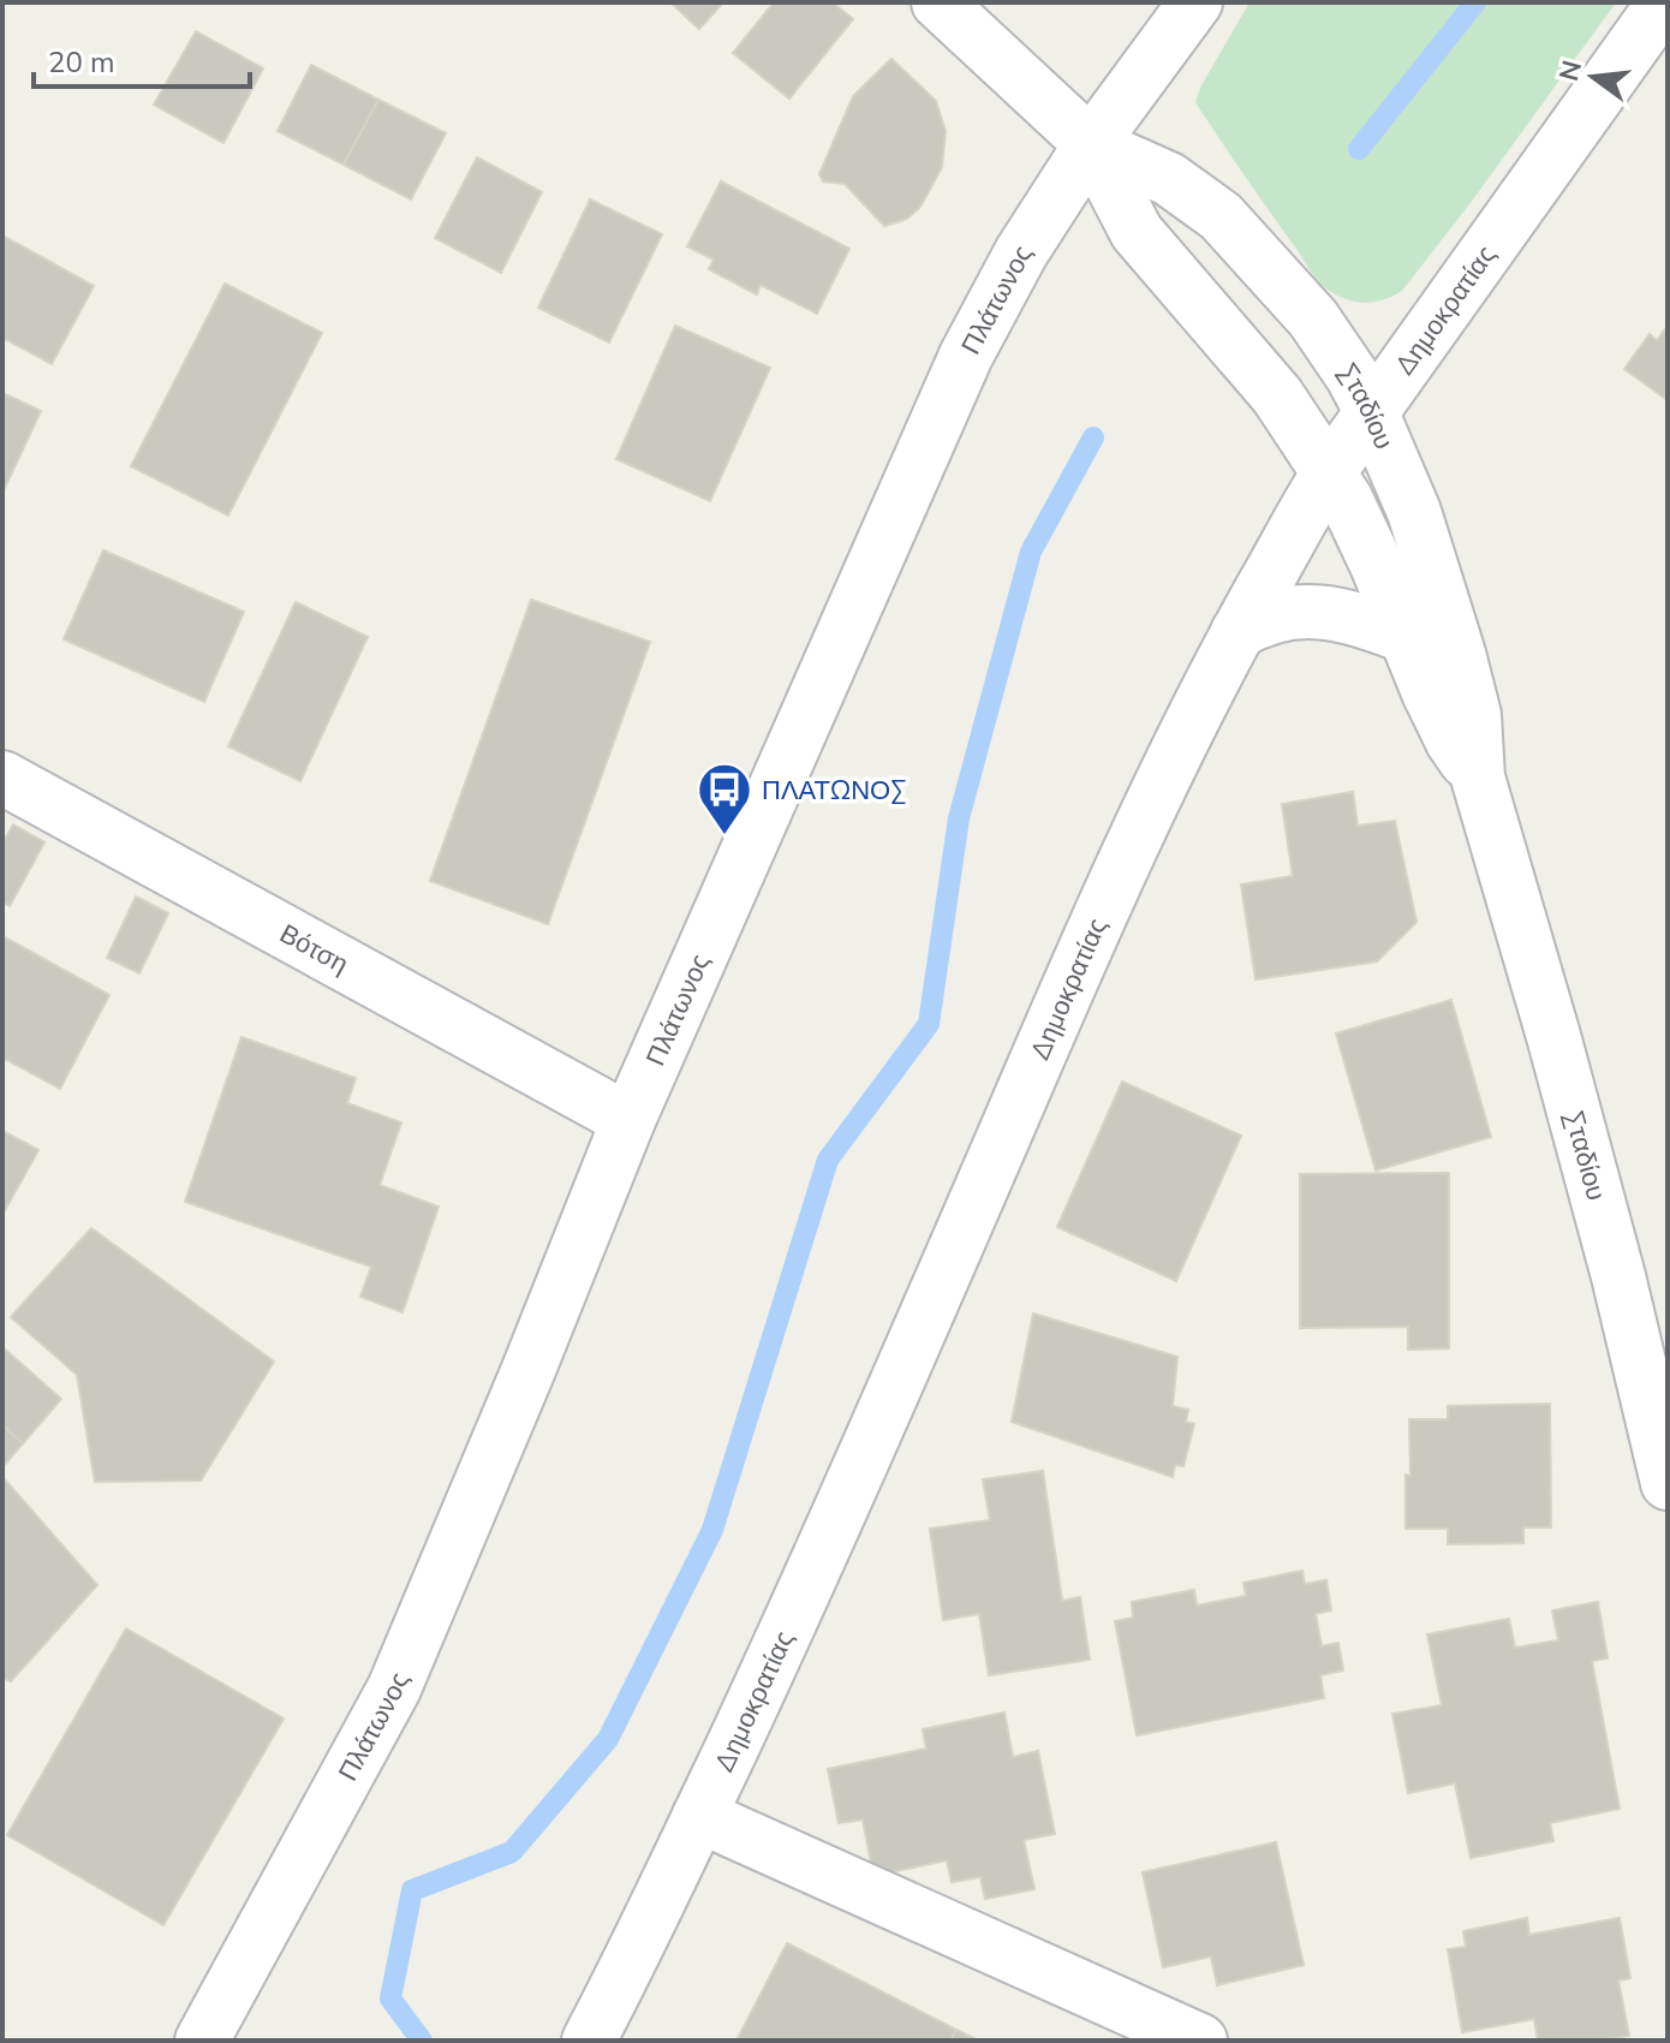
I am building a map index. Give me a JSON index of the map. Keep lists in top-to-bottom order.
{
  "streets": {
    "street": [
      "Πλάτωνος",
      "Δημοκρατίας",
      "Σταδίου",
      "Βότση"
    ]
  },
  "crossings": [
    ["Πλάτωνος", "Σταδίου"],
    ["Πλάτωνος", "Βότση"],
    ["Δημοκρατίας", "Σταδίου"]
  ],
  "places": {
    "bus stop": ["ΠΛΑΤΩΝΟΣ"]
  },
  "scale_bar": "20 m",
  "north": "left"
}
